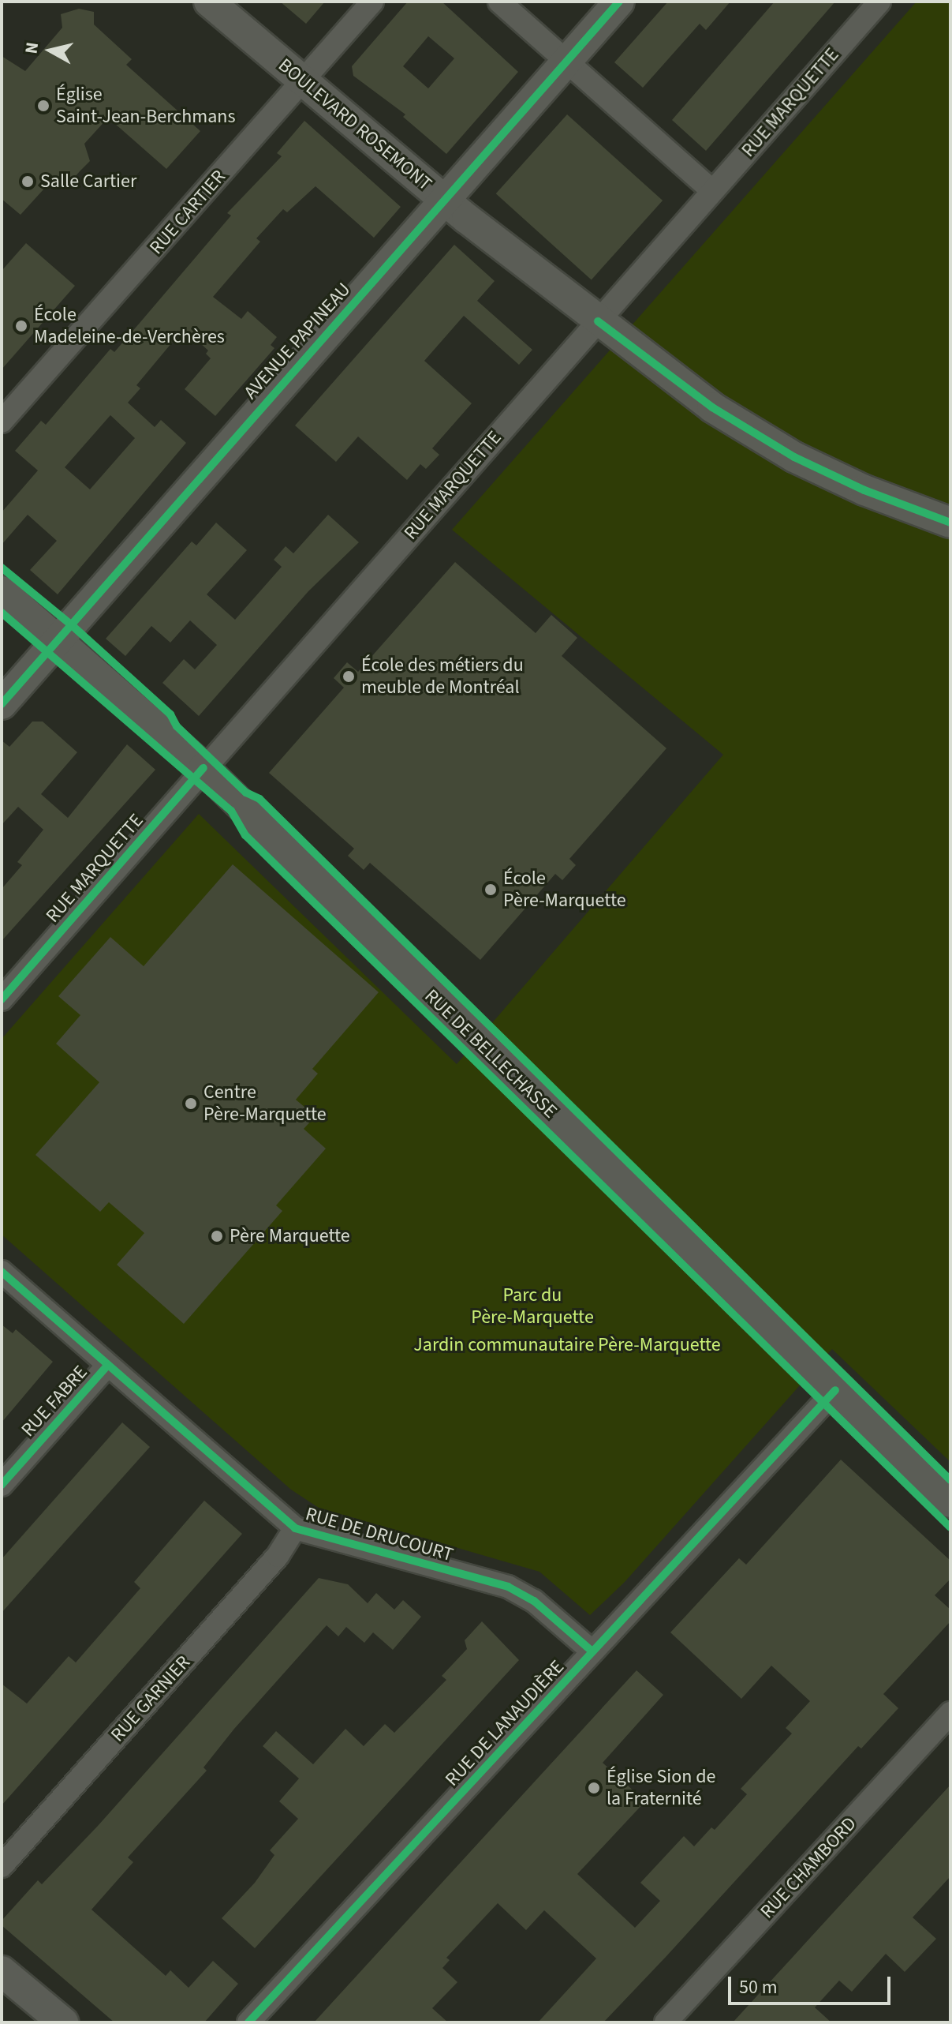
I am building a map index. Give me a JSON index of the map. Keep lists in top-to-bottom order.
{
  "streets": {
    "main road": ["BOULEVARD ROSEMONT", "AVENUE PAPINEAU", "RUE DE BELLECHASSE"],
    "street": [
      "RUE MARQUETTE",
      "RUE CARTIER",
      "RUE FABRE",
      "RUE DE DRUCOURT",
      "RUE GARNIER",
      "RUE DE LANAUDIÈRE",
      "RUE CHAMBORD"
    ]
  },
  "crossings": [
    ["RUE MARQUETTE", "BOULEVARD ROSEMONT"],
    ["RUE MARQUETTE", "RUE DE BELLECHASSE"],
    ["BOULEVARD ROSEMONT", "RUE CARTIER"],
    ["BOULEVARD ROSEMONT", "AVENUE PAPINEAU"],
    ["AVENUE PAPINEAU", "RUE DE BELLECHASSE"],
    ["RUE DE BELLECHASSE", "RUE DE LANAUDIÈRE"],
    ["RUE FABRE", "RUE DE DRUCOURT"],
    ["RUE DE DRUCOURT", "RUE GARNIER"],
    ["RUE DE DRUCOURT", "RUE DE LANAUDIÈRE"]
  ],
  "parks": ["Parc du Père-Marquette", "Jardin communautaire Père-Marquette"],
  "places": [
    "Église Saint-Jean-Berchmans",
    "Salle Cartier",
    "École Madeleine-de-Verchères",
    "École des métiers du meuble de Montréal",
    "École Père-Marquette",
    "Centre Père-Marquette",
    "Père Marquette",
    "Église Sion de la Fraternité"
  ],
  "scale_bar": "50 m",
  "north": "left"
}
